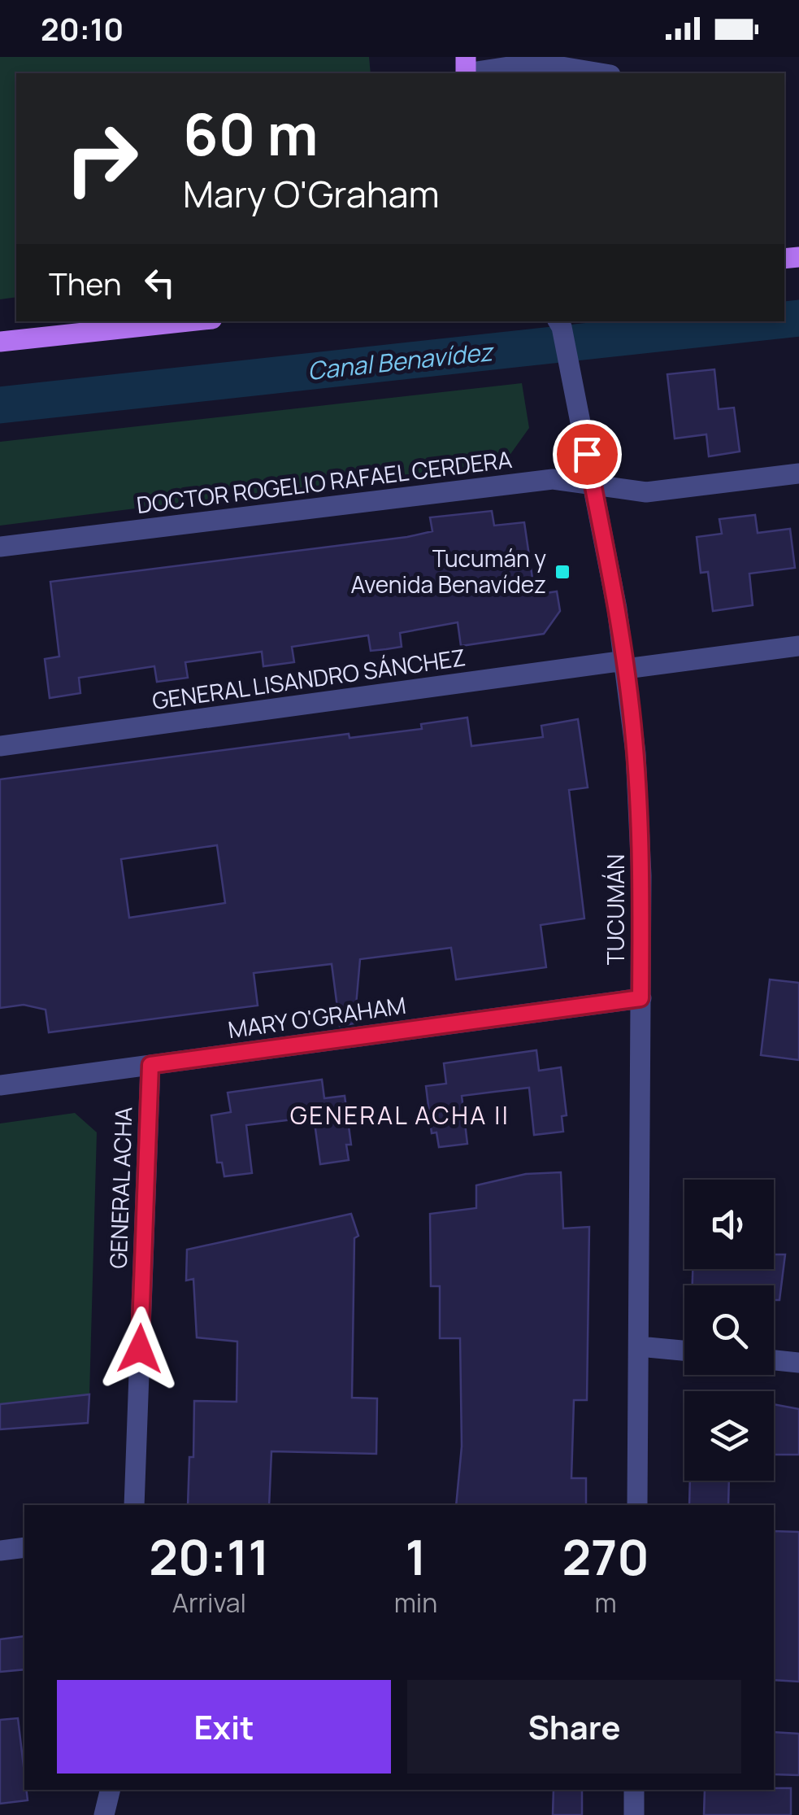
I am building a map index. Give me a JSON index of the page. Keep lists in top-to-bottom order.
{
  "streets": {
    "street": [
      "DOCTOR ROGELIO RAFAEL CERDERA",
      "GENERAL LISANDRO SÁNCHEZ",
      "TUCUMÁN",
      "MARY O'GRAHAM",
      "GENERAL ACHA"
    ]
  },
  "crossings": [
    ["DOCTOR ROGELIO RAFAEL CERDERA", "TUCUMÁN"],
    ["GENERAL LISANDRO SÁNCHEZ", "TUCUMÁN"],
    ["TUCUMÁN", "MARY O'GRAHAM"],
    ["MARY O'GRAHAM", "GENERAL ACHA"]
  ],
  "districts": ["GENERAL ACHA II"],
  "water": ["Canal Benavídez"],
  "places": {
    "transit": ["Tucumán y Avenida Benavídez"]
  },
  "page": {
    "status": "20:10",
    "turn": ["60 m", "Mary O'Graham"],
    "then": "Then",
    "eta": [
      "20:11",
      "Arrival",
      "1",
      "min",
      "270",
      "m"
    ],
    "buttons": ["Exit", "Share"]
  }
}
